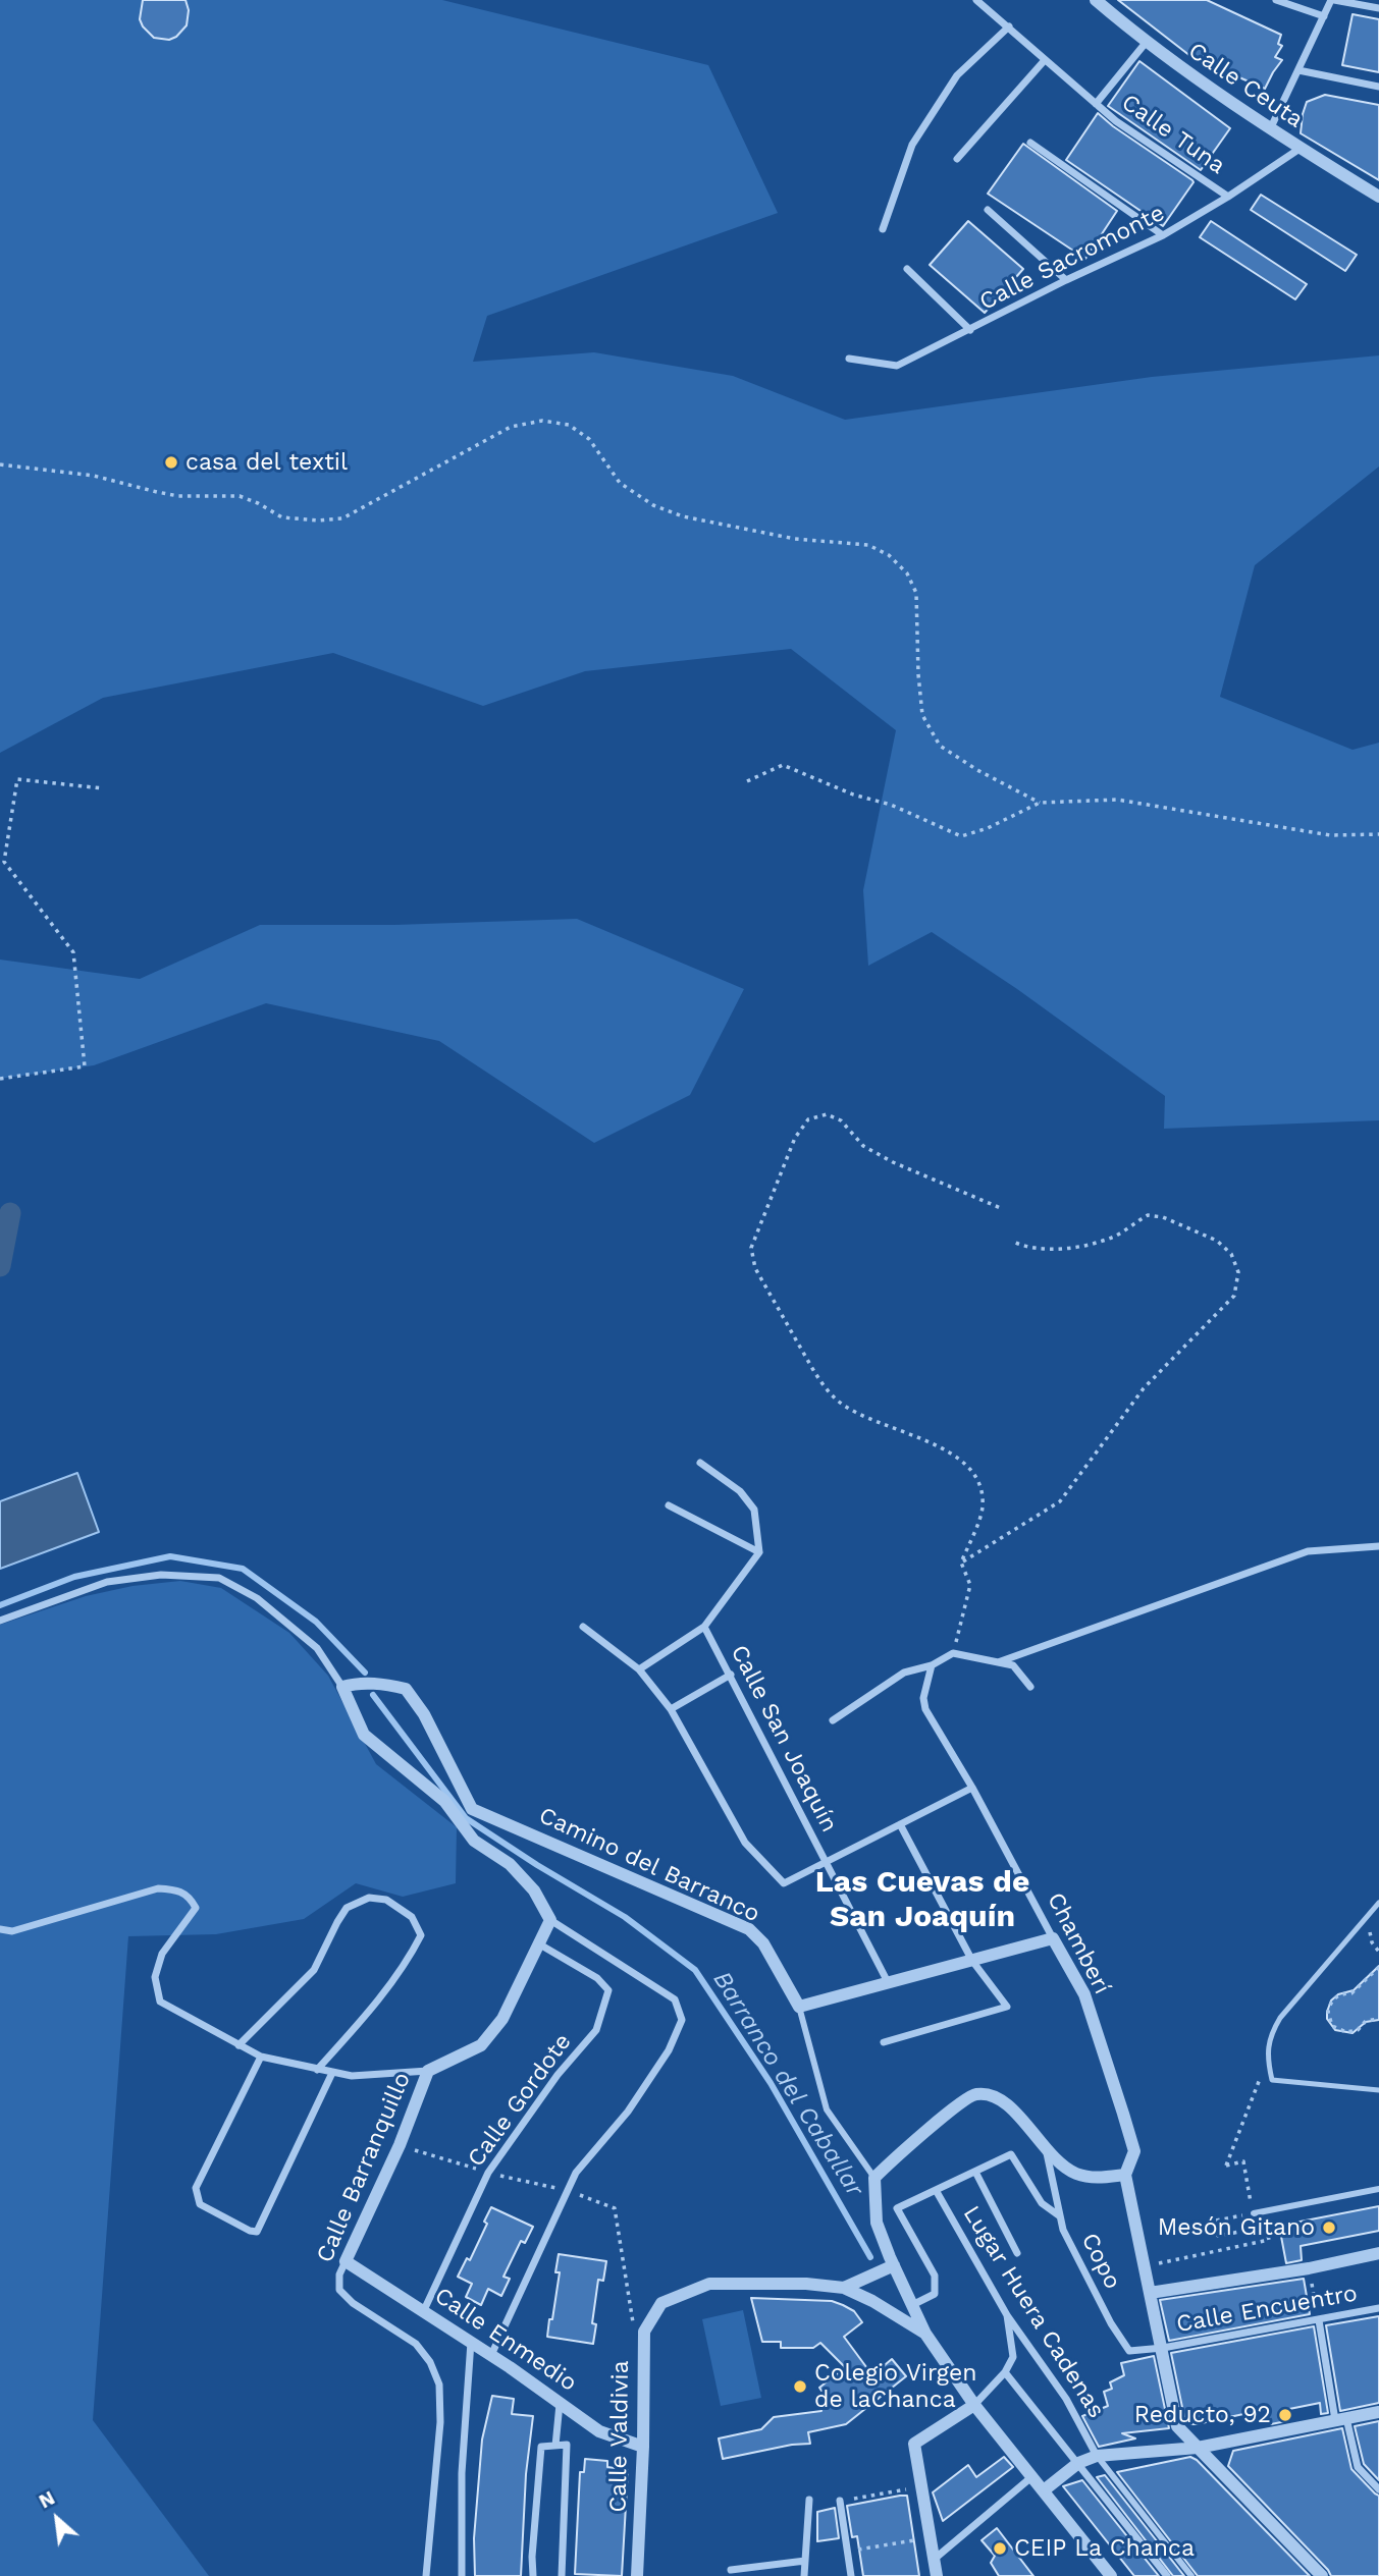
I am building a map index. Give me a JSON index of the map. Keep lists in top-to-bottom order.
{
  "streets": {
    "street": [
      "Calle Ceuta",
      "Calle Tuna",
      "Calle Sacromonte",
      "Calle San Joaquín",
      "Camino del Barranco",
      "Chamberí",
      "Calle Gordote",
      "Calle Barranquillo",
      "Copo",
      "Calle Encuentro",
      "Lugar Huera Cadenas",
      "Calle Enmedio",
      "Calle Valdivia"
    ]
  },
  "crossings": [
    ["Calle Ceuta", "Calle Sacromonte"],
    ["Calle Tuna", "Calle Sacromonte"],
    ["Calle Gordote", "Calle Enmedio"],
    ["Calle Barranquillo", "Calle Enmedio"],
    ["Copo", "Calle Encuentro"],
    ["Calle Enmedio", "Calle Valdivia"]
  ],
  "districts": ["Las Cuevas de San Joaquín"],
  "water": ["Barranco del Caballar"],
  "places": [
    "casa del textil",
    "Mesón Gitano",
    "Colegio Virgen de laChanca",
    "Reducto, 92",
    "CEIP La Chanca"
  ],
  "north": "top left"
}
